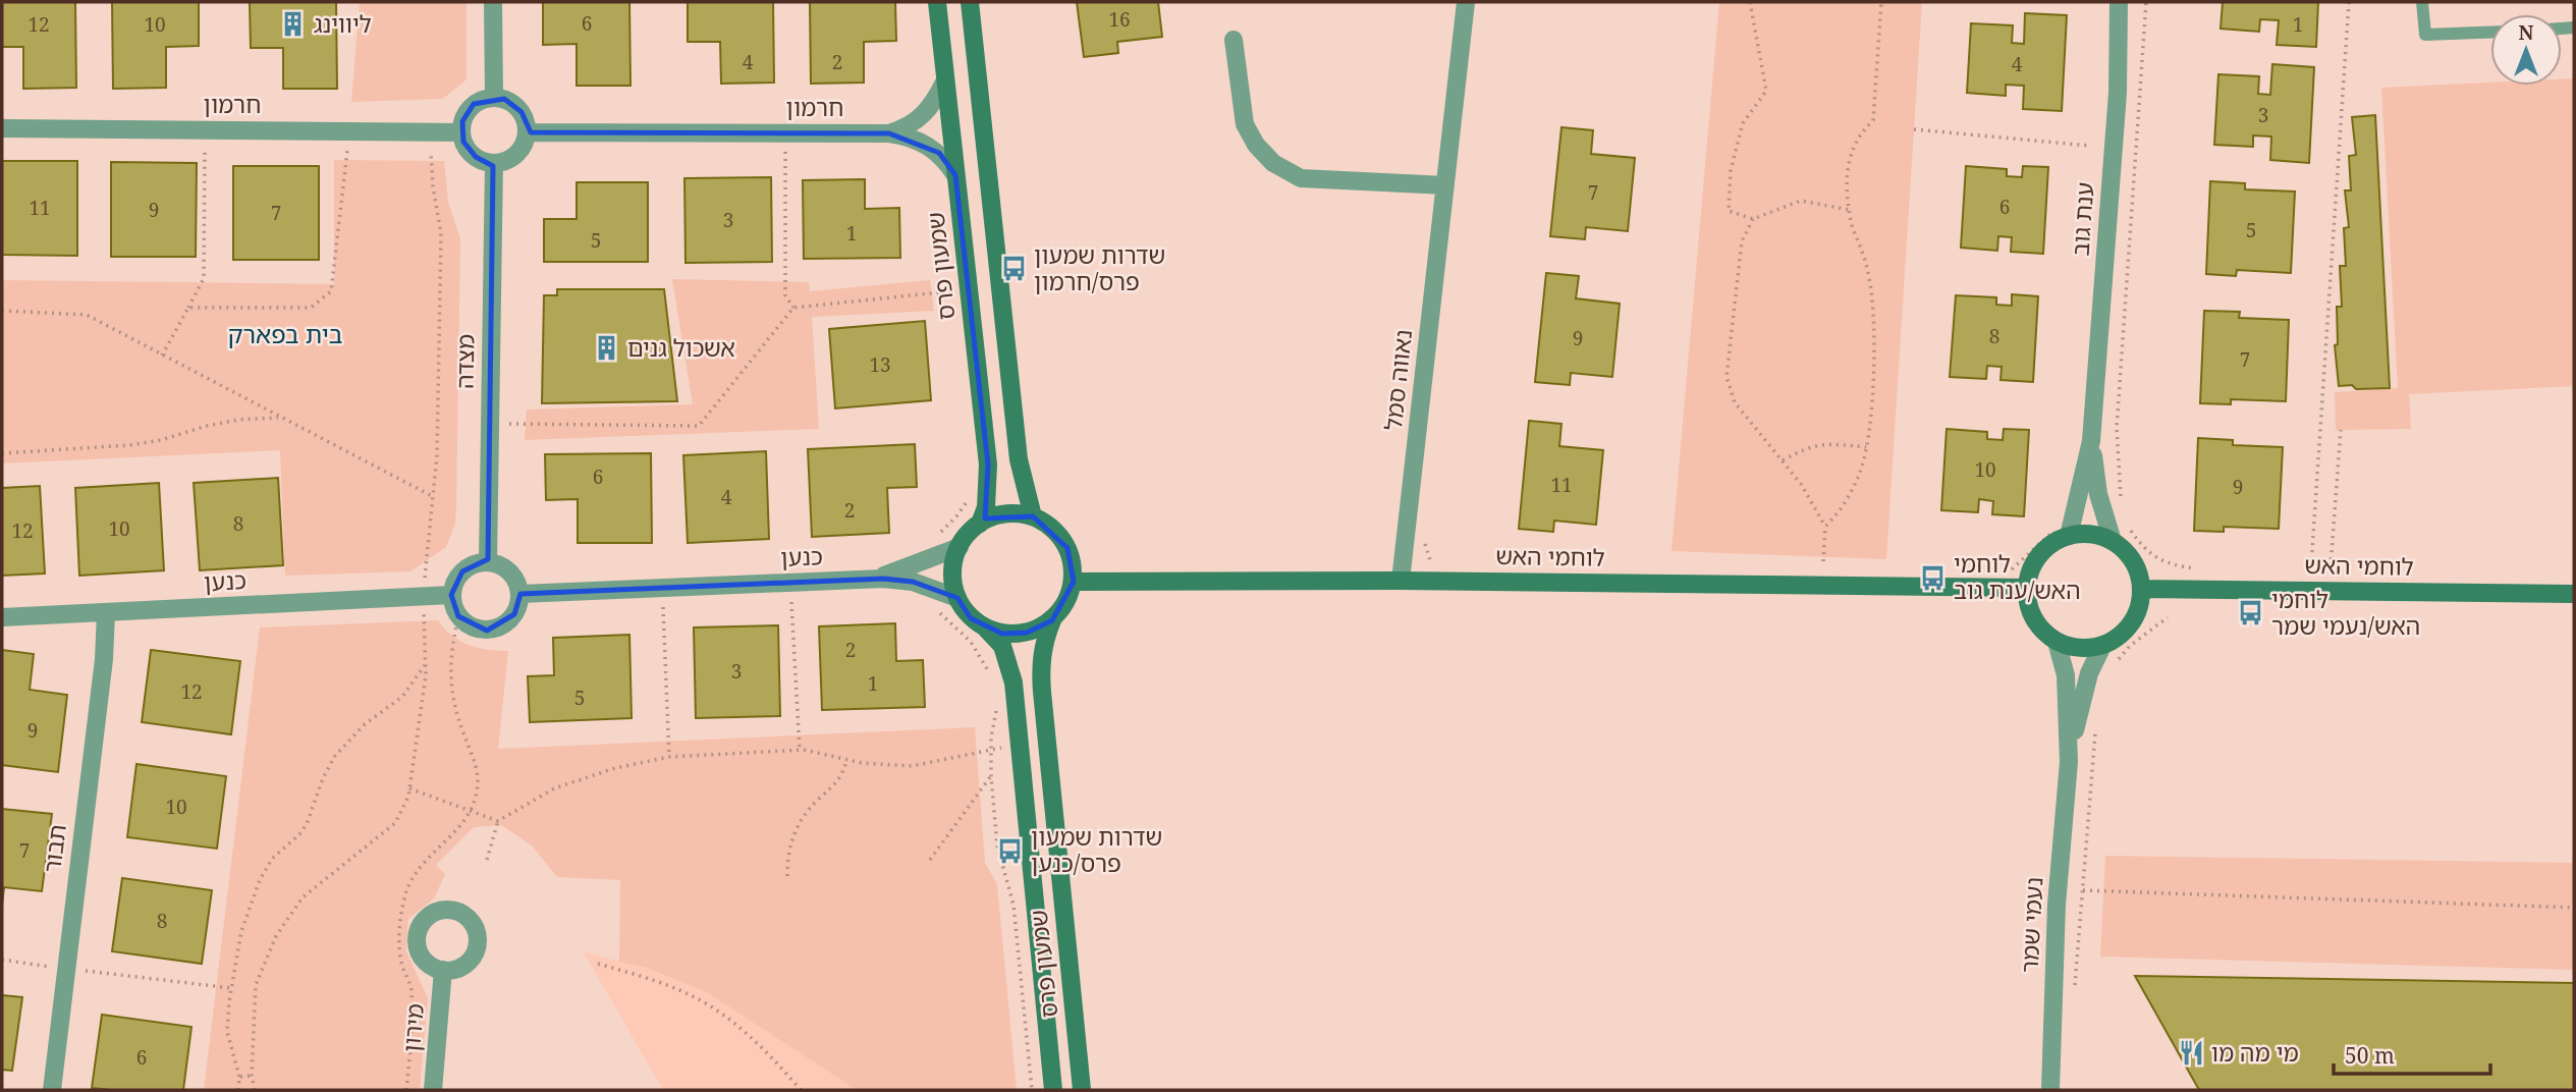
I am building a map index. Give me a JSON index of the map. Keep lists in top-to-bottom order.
{
  "streets": {
    "street": [
      "חרמון",
      "ענת גוב",
      "שמעון פרס",
      "מצדה",
      "נאווה סמל",
      "כנען",
      "לוחמי האש",
      "תבור",
      "נעמי שמר",
      "מירון"
    ]
  },
  "crossings": [
    ["חרמון", "שמעון פרס"],
    ["חרמון", "מצדה"],
    ["ענת גוב", "לוחמי האש"],
    ["ענת גוב", "נעמי שמר"],
    ["שמעון פרס", "כנען"],
    ["שמעון פרס", "לוחמי האש"],
    ["מצדה", "כנען"],
    ["נאווה סמל", "לוחמי האש"],
    ["כנען", "לוחמי האש"],
    ["כנען", "תבור"],
    ["לוחמי האש", "נעמי שמר"]
  ],
  "districts": ["בית בפארק"],
  "places": {
    "building": ["ליווינג", "אשכול גנים"],
    "bus stop": [
      "שדרות שמעון פרס/חרמון",
      "לוחמי האש/ענת גוב",
      "לוחמי האש/נעמי שמר",
      "שדרות שמעון פרס/כנען"
    ],
    "restaurant": ["מי מה מו"]
  },
  "house_numbers": [
    "16",
    "6",
    "12",
    "10",
    "1",
    "4",
    "2",
    "4",
    "3",
    "7",
    "6",
    "11",
    "9",
    "7",
    "3",
    "5",
    "1",
    "5",
    "8",
    "9",
    "7",
    "13",
    "10",
    "6",
    "11",
    "9",
    "4",
    "2",
    "8",
    "10",
    "12",
    "2",
    "3",
    "1",
    "12",
    "5",
    "9",
    "10",
    "7",
    "8",
    "6"
  ],
  "scale_bar": "50 m",
  "north": "top"
}
